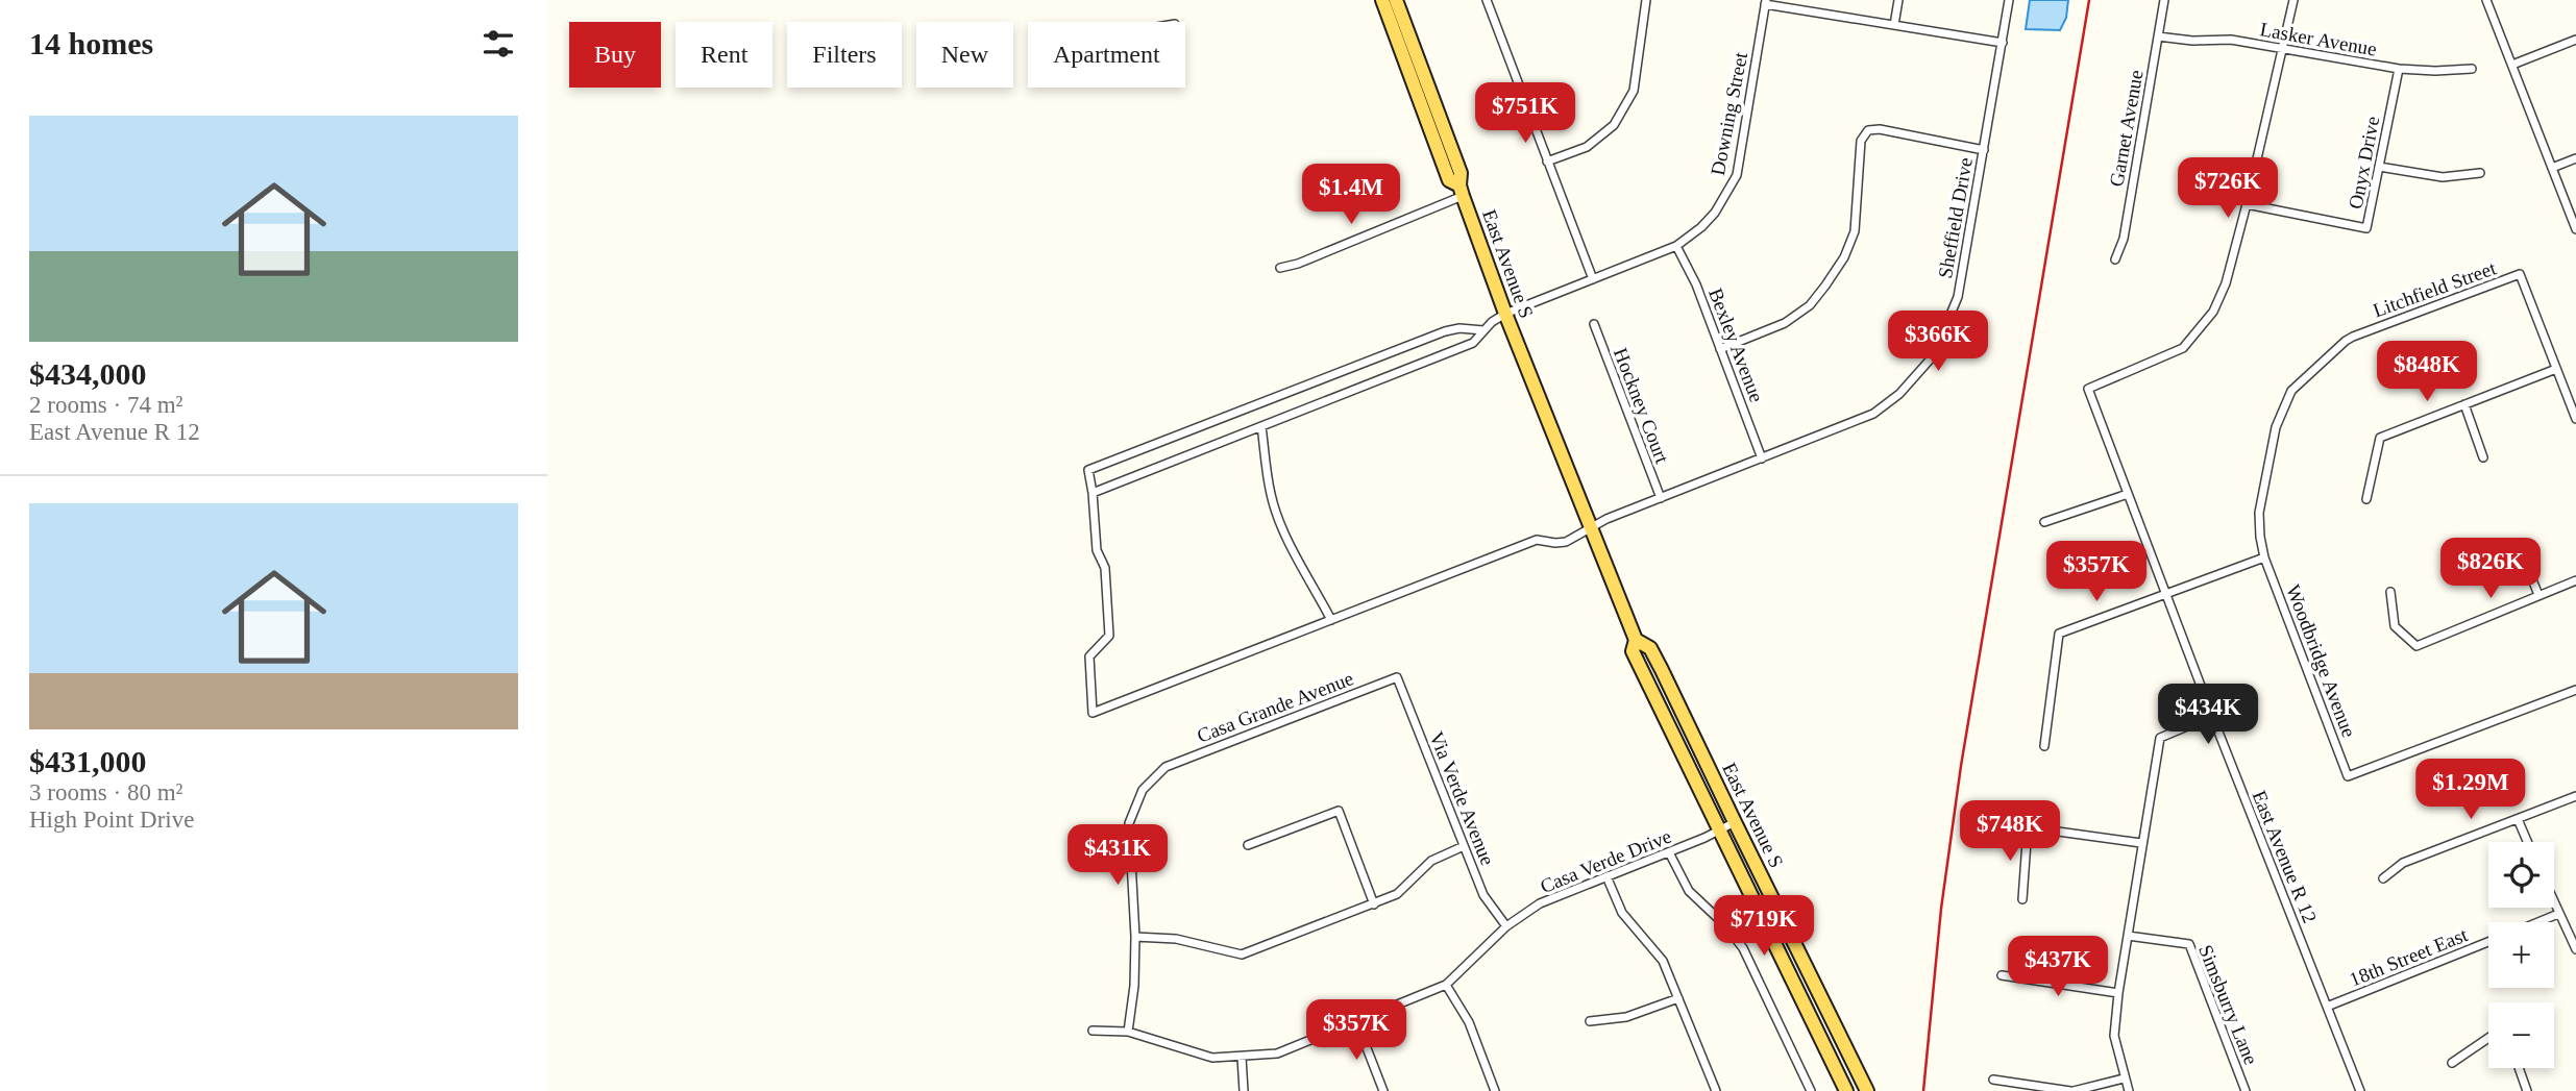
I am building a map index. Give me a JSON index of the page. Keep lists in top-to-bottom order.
{
  "streets": {
    "main road": ["East Avenue S"],
    "street": [
      "Lasker Avenue",
      "Downing Street",
      "Garnet Avenue",
      "Onyx Drive",
      "Sheffield Drive",
      "Litchfield Street",
      "Bexley Avenue",
      "Hockney Court",
      "Woodbridge Avenue",
      "Casa Grande Avenue",
      "Via Verde Avenue",
      "East Avenue R 12",
      "Casa Verde Drive",
      "18th Street East",
      "Simsburry Lane"
    ]
  },
  "crossings": [
    ["Lasker Avenue", "Garnet Avenue"],
    ["Lasker Avenue", "Onyx Drive"],
    ["Downing Street", "Sheffield Drive"],
    ["Downing Street", "East Avenue S"],
    ["Downing Street", "Bexley Avenue"],
    ["Onyx Drive", "East Avenue R 12"],
    ["Sheffield Drive", "East Avenue S"],
    ["Sheffield Drive", "Bexley Avenue"],
    ["Sheffield Drive", "Hockney Court"],
    ["East Avenue S", "Casa Verde Drive"],
    ["Litchfield Street", "Woodbridge Avenue"],
    ["Casa Grande Avenue", "Via Verde Avenue"],
    ["Via Verde Avenue", "Casa Verde Drive"],
    ["East Avenue R 12", "18th Street East"]
  ],
  "page": {
    "heading": "14 homes",
    "chip": [
      "Buy",
      "Rent",
      "Filters",
      "New",
      "Apartment"
    ],
    "price": [
      "$751K",
      "$726K",
      "$1.4M",
      "$366K",
      "$848K",
      "$826K",
      "$357K",
      "$434K",
      "$1.29M",
      "$748K",
      "$431K",
      "$719K",
      "$437K",
      "$357K"
    ],
    "list": [
      {
        "name": "$434,000",
        "note": "2 rooms · 74 m² · East Avenue R 12"
      },
      {
        "name": "$431,000",
        "note": "3 rooms · 80 m² · High Point Drive"
      }
    ],
    "map_buttons": ["+", "−"]
  }
}
